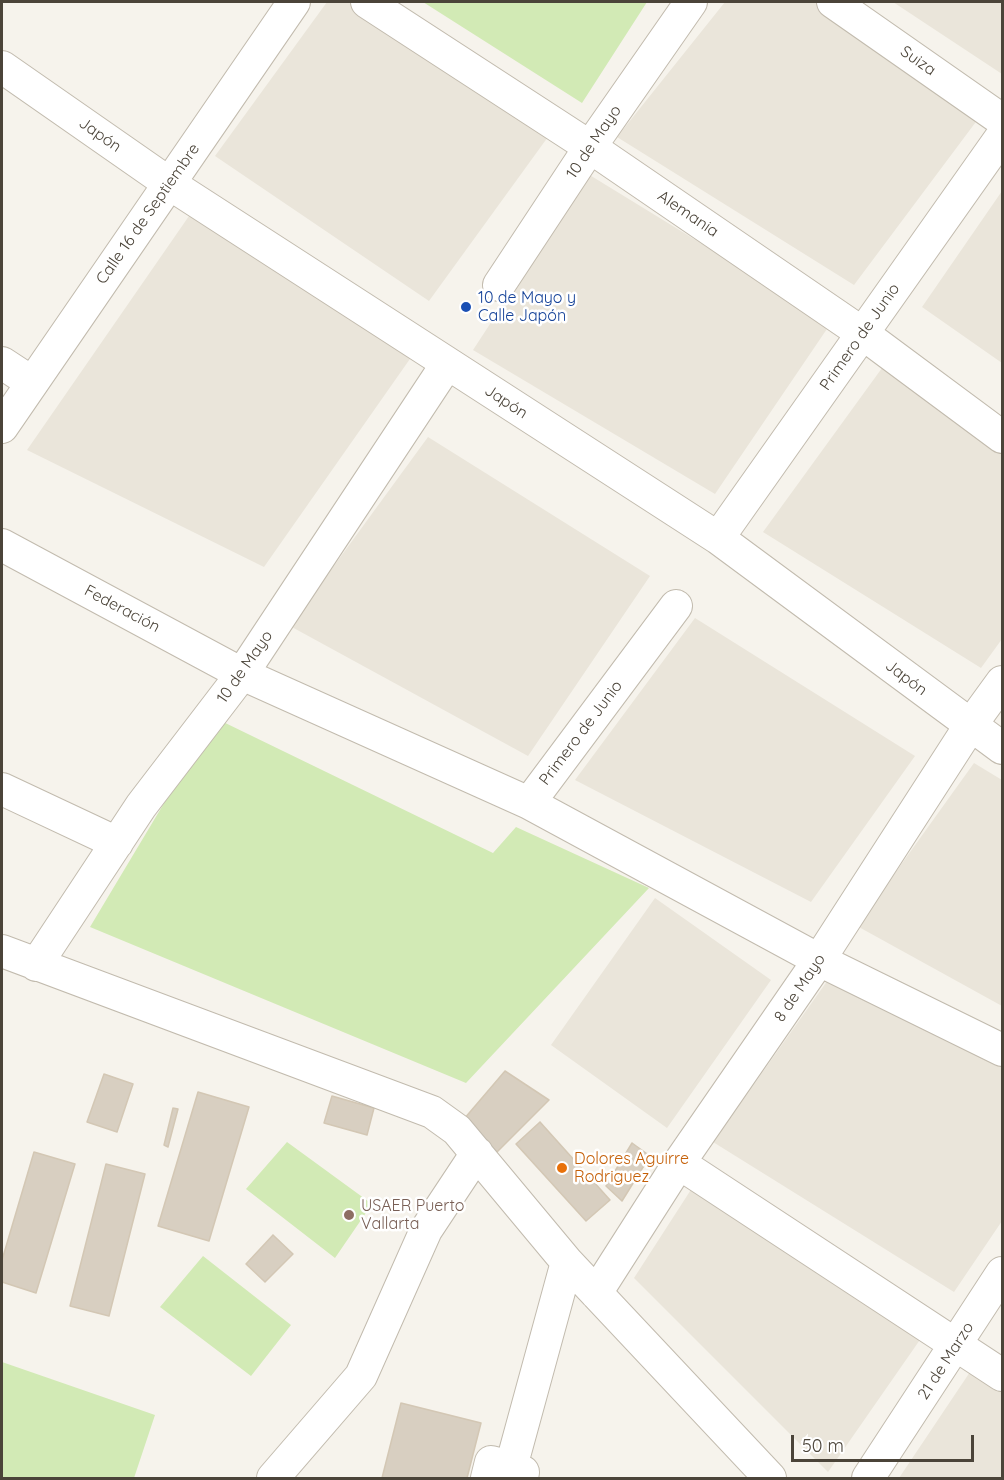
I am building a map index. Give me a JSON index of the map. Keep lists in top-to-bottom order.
{
  "streets": {
    "street": [
      "Suiza",
      "Japón",
      "10 de Mayo",
      "Calle 16 de Septiembre",
      "Alemania",
      "Primero de Junio",
      "Federación",
      "8 de Mayo",
      "21 de Marzo"
    ]
  },
  "crossings": [
    ["Japón", "10 de Mayo"],
    ["Japón", "Calle 16 de Septiembre"],
    ["Japón", "Primero de Junio"],
    ["Japón", "8 de Mayo"],
    ["10 de Mayo", "Alemania"],
    ["10 de Mayo", "Federación"],
    ["Alemania", "Primero de Junio"],
    ["Primero de Junio", "Federación"],
    ["Federación", "8 de Mayo"]
  ],
  "places": ["10 de Mayo y Calle Japón", "Dolores Aguirre Rodriguez", "USAER Puerto Vallarta"],
  "scale_bar": "50 m"
}
